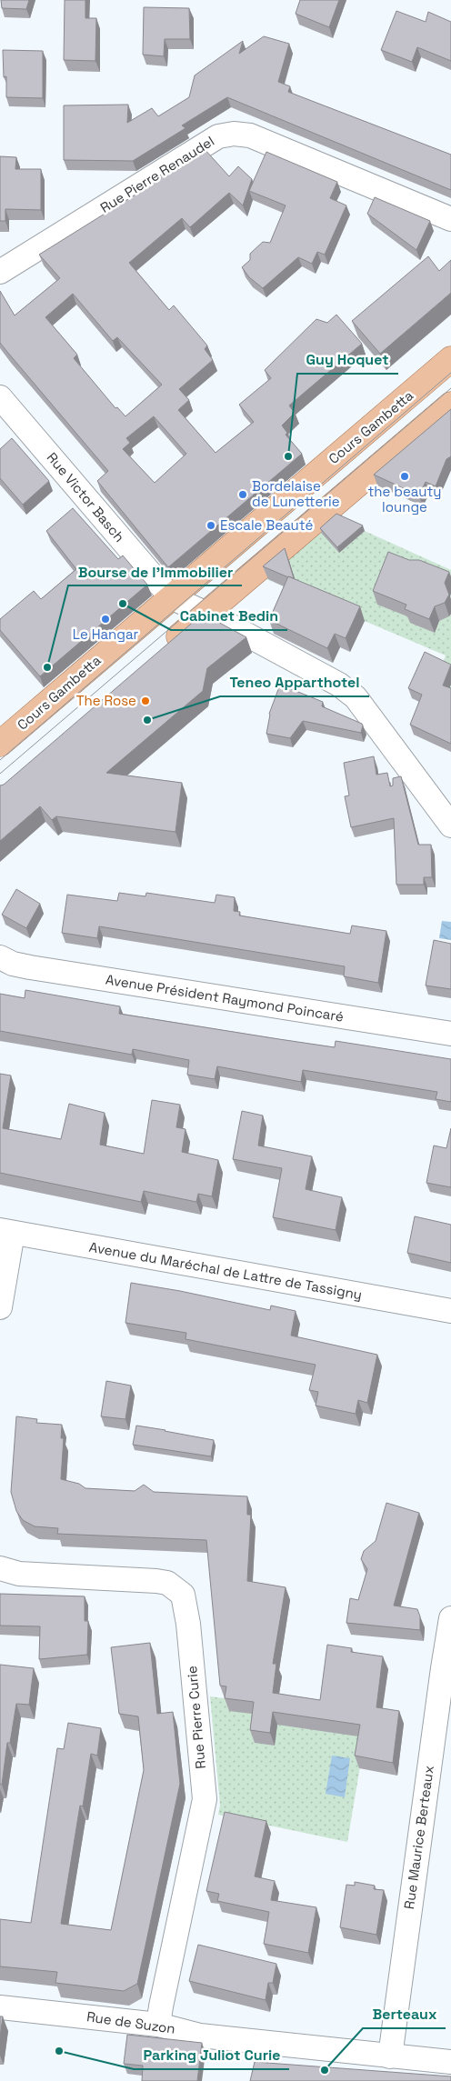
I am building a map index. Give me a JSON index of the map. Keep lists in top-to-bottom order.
{
  "streets": {
    "main road": ["Cours Gambetta"],
    "street": [
      "Rue Pierre Renaudel",
      "Rue Victor Basch",
      "Avenue Président Raymond Poincaré",
      "Avenue du Maréchal de Lattre de Tassigny",
      "Rue Pierre Curie",
      "Rue Maurice Berteaux",
      "Rue de Suzon"
    ]
  },
  "crossings": [
    ["Cours Gambetta", "Rue Victor Basch"],
    ["Rue Pierre Curie", "Rue de Suzon"],
    ["Rue Maurice Berteaux", "Rue de Suzon"]
  ],
  "places": [
    "Guy Hoquet",
    "the beauty lounge",
    "Bordelaise de Lunetterie",
    "Escale Beauté",
    "Cabinet Bedin",
    "Le Hangar",
    "Bourse de l'Immobilier",
    "The Rose",
    "Teneo Apparthotel",
    "Parking Juliot Curie",
    "Berteaux"
  ]
}
